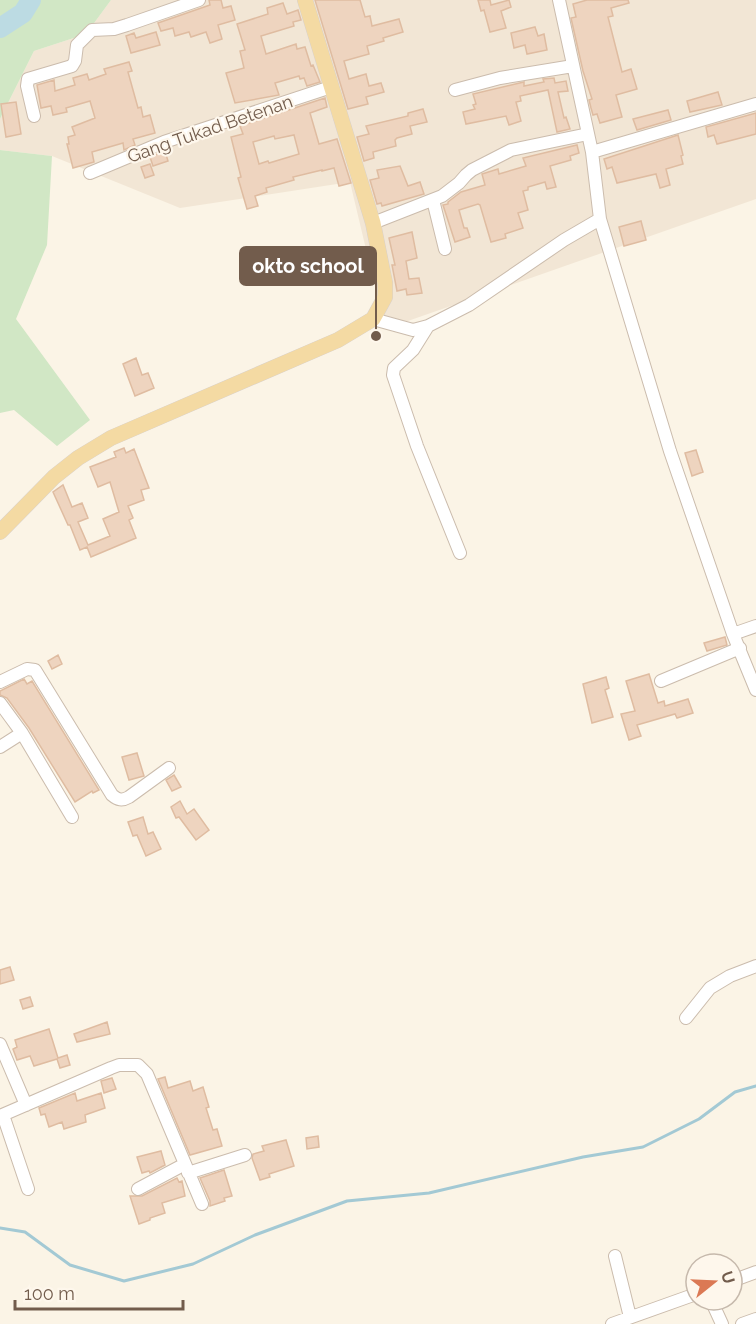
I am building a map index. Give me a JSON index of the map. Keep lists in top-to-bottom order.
{
  "streets": {
    "street": ["Gang Tukad Betenan"]
  },
  "places": ["okto school"],
  "scale_bar": "100 m",
  "north": "right"
}
